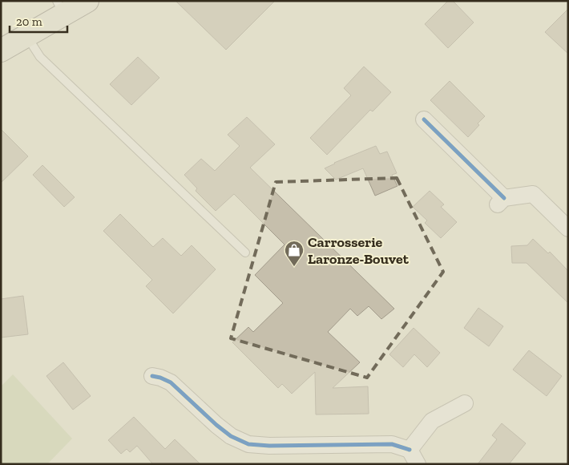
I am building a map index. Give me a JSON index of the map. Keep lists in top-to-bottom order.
{
  "places": {
    "shop": ["Carrosserie Laronze-Bouvet"]
  },
  "scale_bar": "20 m"
}
